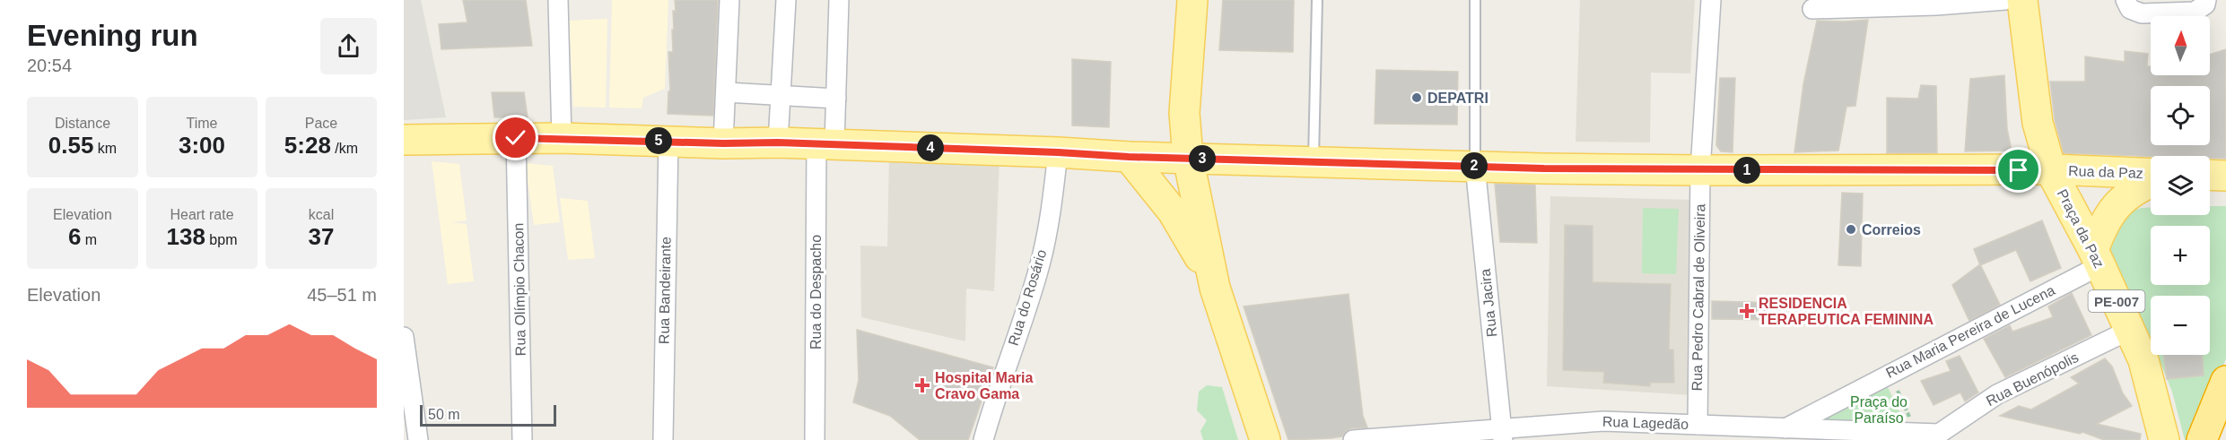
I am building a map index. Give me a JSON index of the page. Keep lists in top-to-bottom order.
{
  "streets": {
    "main road": ["Rua da Paz", "Praça da Paz", "PE-007"],
    "street": [
      "Rua Olímpio Chacon",
      "Rua Bandeirante",
      "Rua do Despacho",
      "Rua do Rosário",
      "Rua Pedro Cabral de Oliveira",
      "Rua Jacira",
      "Rua Maria Pereira de Lucena",
      "Rua Buenópolis",
      "Rua Lagedão"
    ]
  },
  "crossings": [
    ["Rua da Paz", "Praça da Paz"],
    ["Rua da Paz", "Rua Olímpio Chacon"],
    ["Rua da Paz", "Rua Bandeirante"],
    ["Rua da Paz", "Rua do Despacho"],
    ["Rua da Paz", "Rua do Rosário"],
    ["Rua da Paz", "Rua Pedro Cabral de Oliveira"],
    ["Rua da Paz", "Rua Jacira"],
    ["Praça da Paz", "Rua Maria Pereira de Lucena"],
    ["Praça da Paz", "Rua Buenópolis"],
    ["Rua Pedro Cabral de Oliveira", "Rua Lagedão"],
    ["Rua Jacira", "Rua Lagedão"],
    ["Rua Maria Pereira de Lucena", "Rua Lagedão"],
    ["Rua Buenópolis", "Rua Lagedão"]
  ],
  "parks": ["Praça do Paraíso"],
  "places": {
    "other": ["DEPATRI", "Correios"],
    "health": ["RESIDENCIA TERAPEUTICA FEMININA", "Hospital Maria Cravo Gama"]
  },
  "scale_bar": "50 m",
  "north": "top",
  "page": {
    "heading": ["Evening run", "20:54"],
    "map_buttons": ["+", "−"],
    "stats": [
      ["Distance", "0.55 km"],
      ["Time", "3:00"],
      ["Pace", "5:28 /km"],
      ["Elevation", "6 m"],
      ["Heart rate", "138 bpm"],
      ["kcal", "37"]
    ],
    "pins": [
      "5",
      "4",
      "3",
      "2",
      "1"
    ],
    "chart": ["Elevation", "45–51 m"],
    "scale": "50 m"
  }
}
